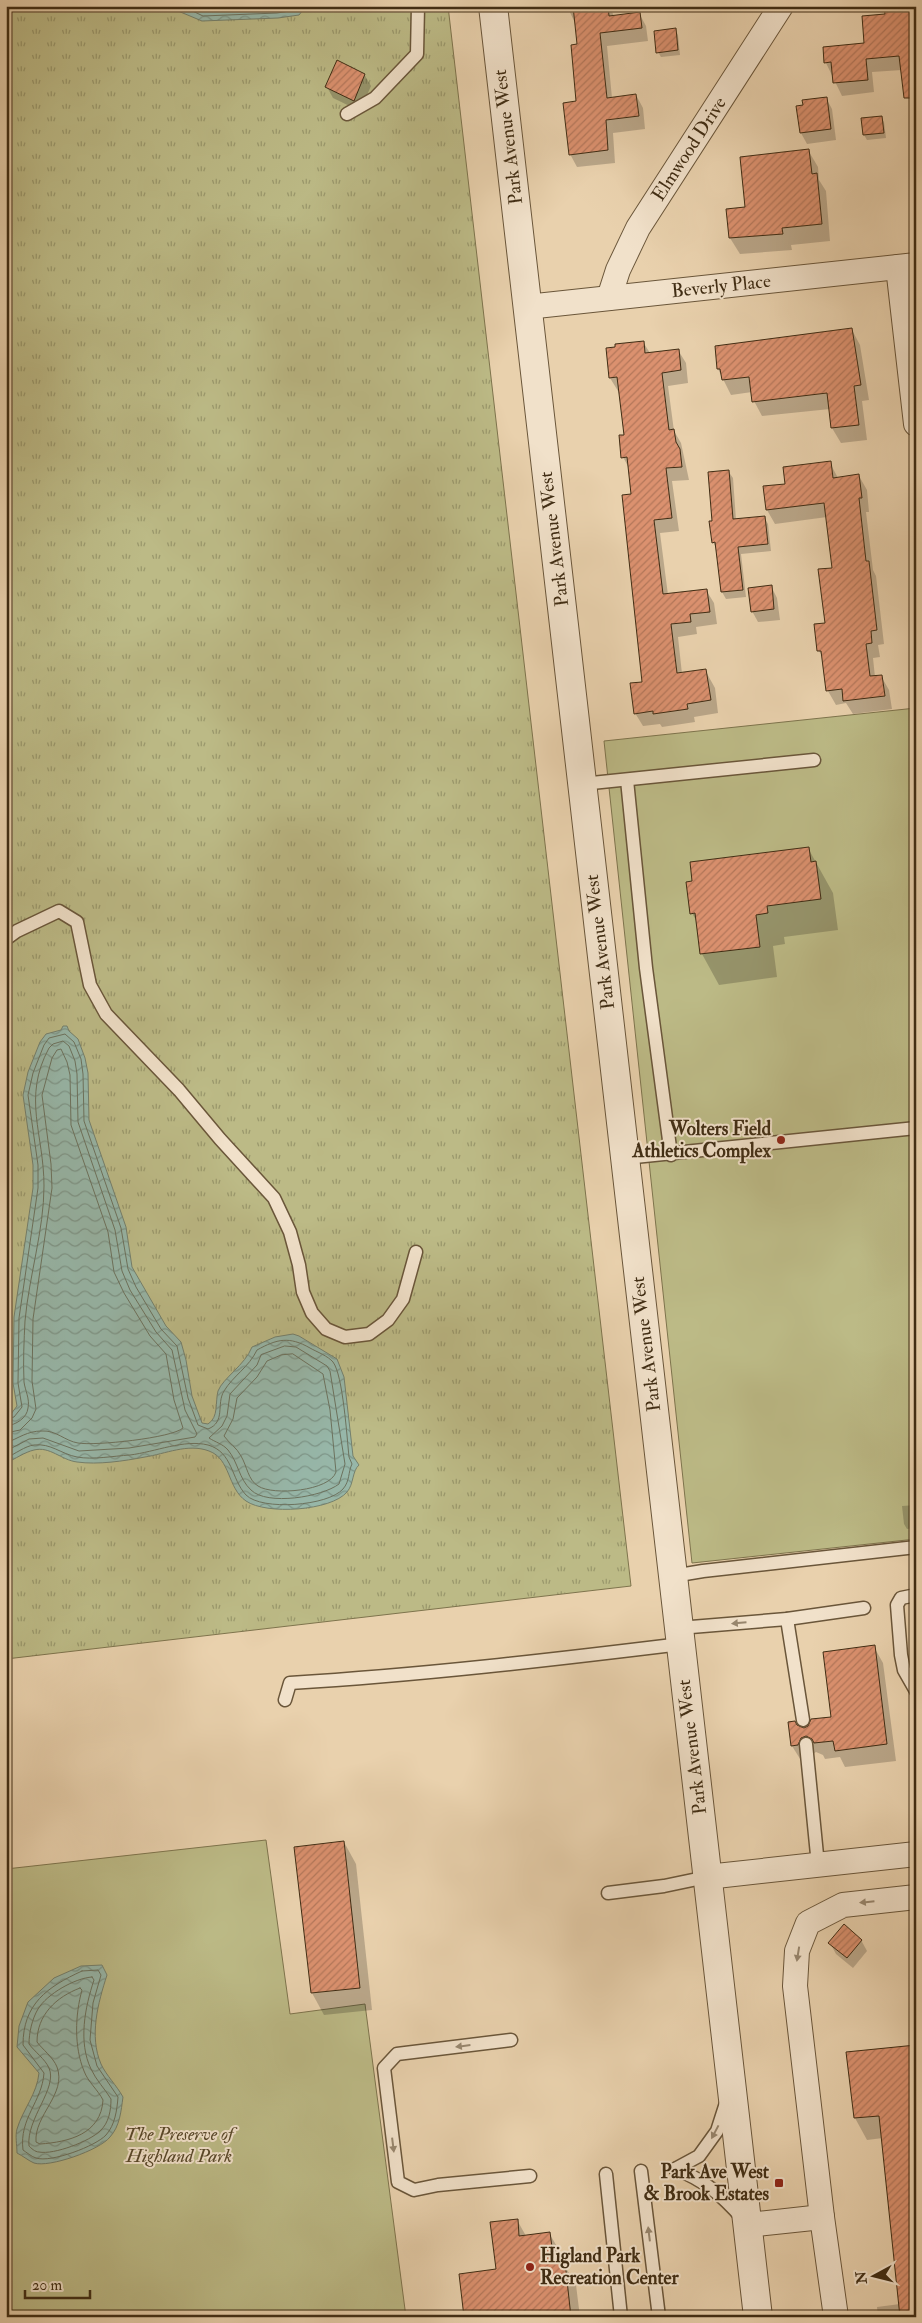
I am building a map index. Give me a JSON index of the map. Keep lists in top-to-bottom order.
{
  "streets": {
    "street": ["Park Avenue West", "Elmwood Drive", "Beverly Place"]
  },
  "crossings": [
    ["Park Avenue West", "Beverly Place"],
    ["Elmwood Drive", "Beverly Place"]
  ],
  "parks": ["The Preserve of Highland Park"],
  "places": {
    "other": ["Wolters Field Athletics Complex", "Higland Park Recreation Center"],
    "transit": ["Park Ave West & Brook Estates"]
  },
  "scale_bar": "20 m",
  "north": "left"
}
